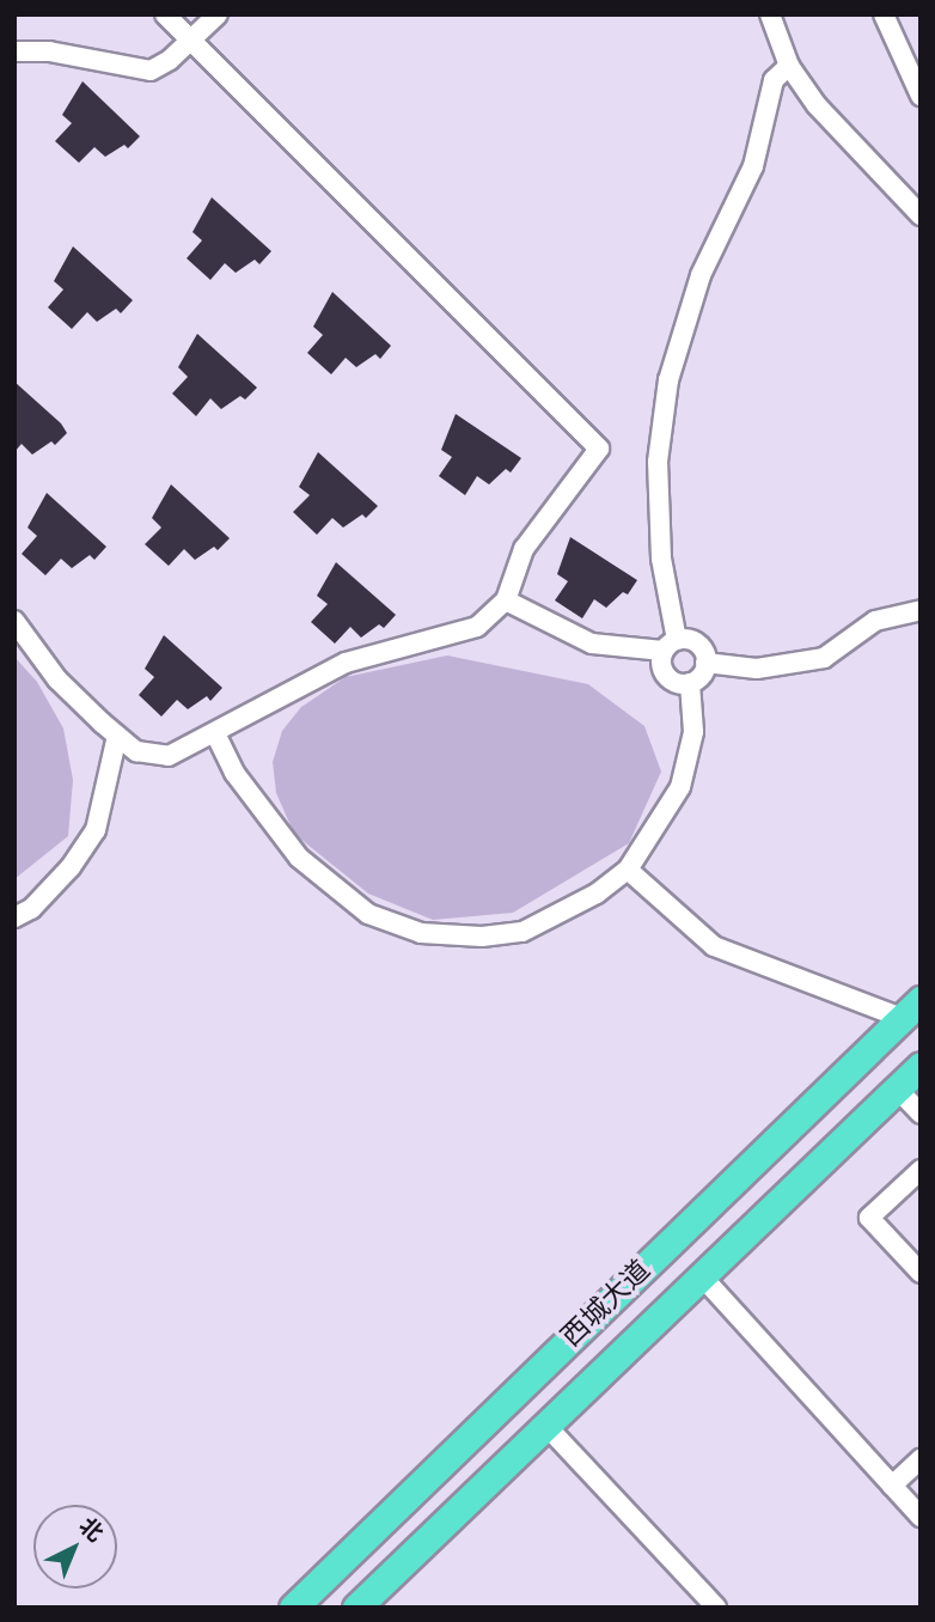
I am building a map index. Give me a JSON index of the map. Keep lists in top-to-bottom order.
{
  "streets": {
    "highway": ["西城大道"]
  },
  "north": "top right"
}
